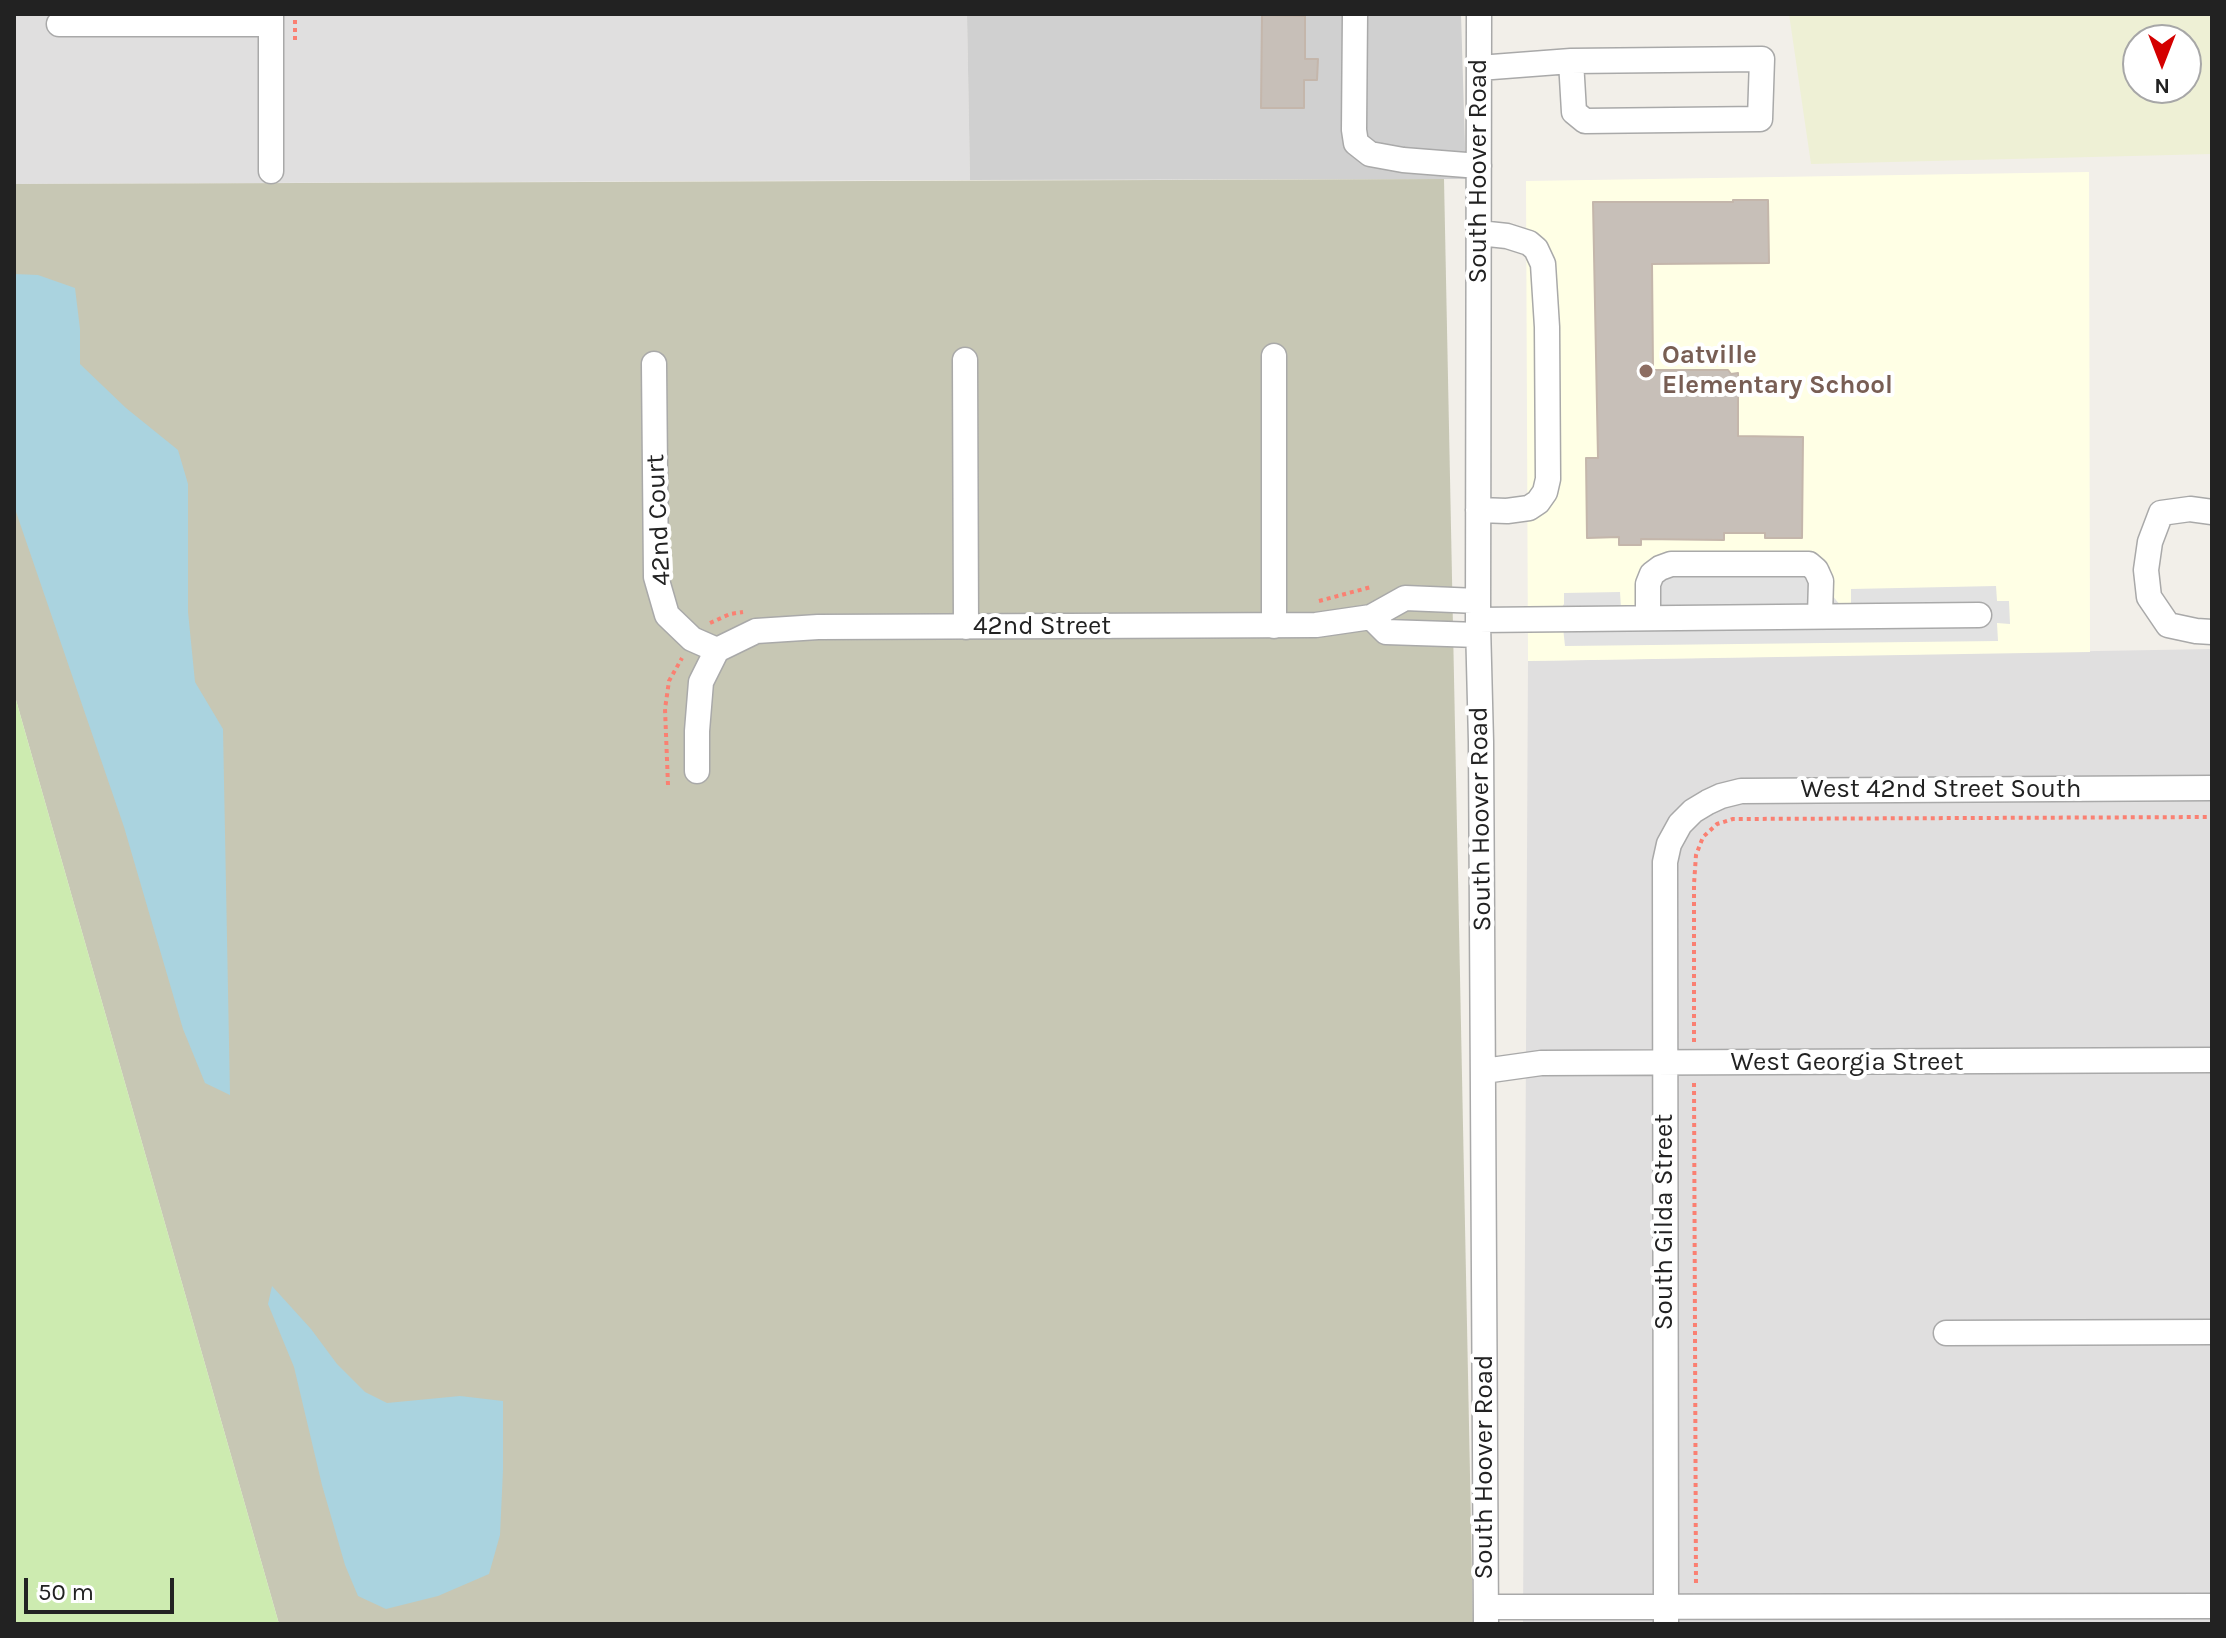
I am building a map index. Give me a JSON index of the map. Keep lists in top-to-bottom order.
{
  "streets": {
    "street": [
      "South Hoover Road",
      "42nd Court",
      "42nd Street",
      "West 42nd Street South",
      "West Georgia Street",
      "South Gilda Street"
    ]
  },
  "crossings": [
    ["South Hoover Road", "42nd Street"],
    ["South Hoover Road", "West Georgia Street"],
    ["42nd Court", "42nd Street"],
    ["West 42nd Street South", "South Gilda Street"],
    ["West Georgia Street", "South Gilda Street"]
  ],
  "places": ["Oatville Elementary School"],
  "scale_bar": "50 m",
  "north": "bottom"
}
